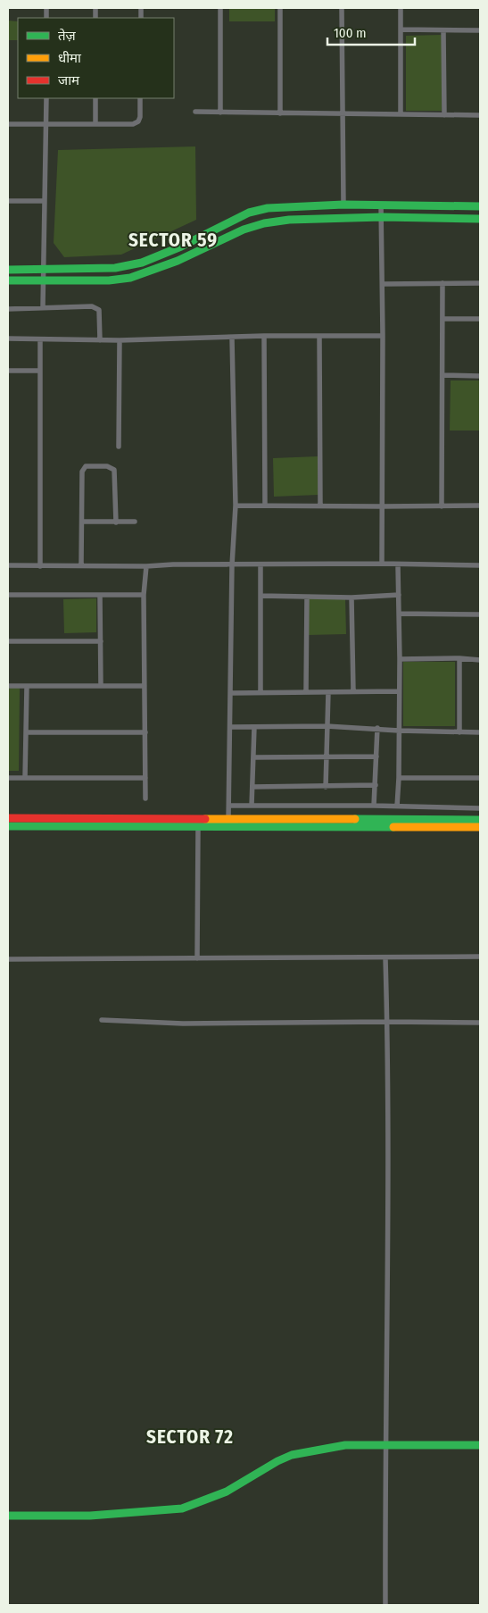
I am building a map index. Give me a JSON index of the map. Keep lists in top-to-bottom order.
{
  "districts": ["SECTOR 59", "SECTOR 72"],
  "legend": ["तेज़", "धीमा", "जाम"],
  "scale_bar": "100 m"
}
